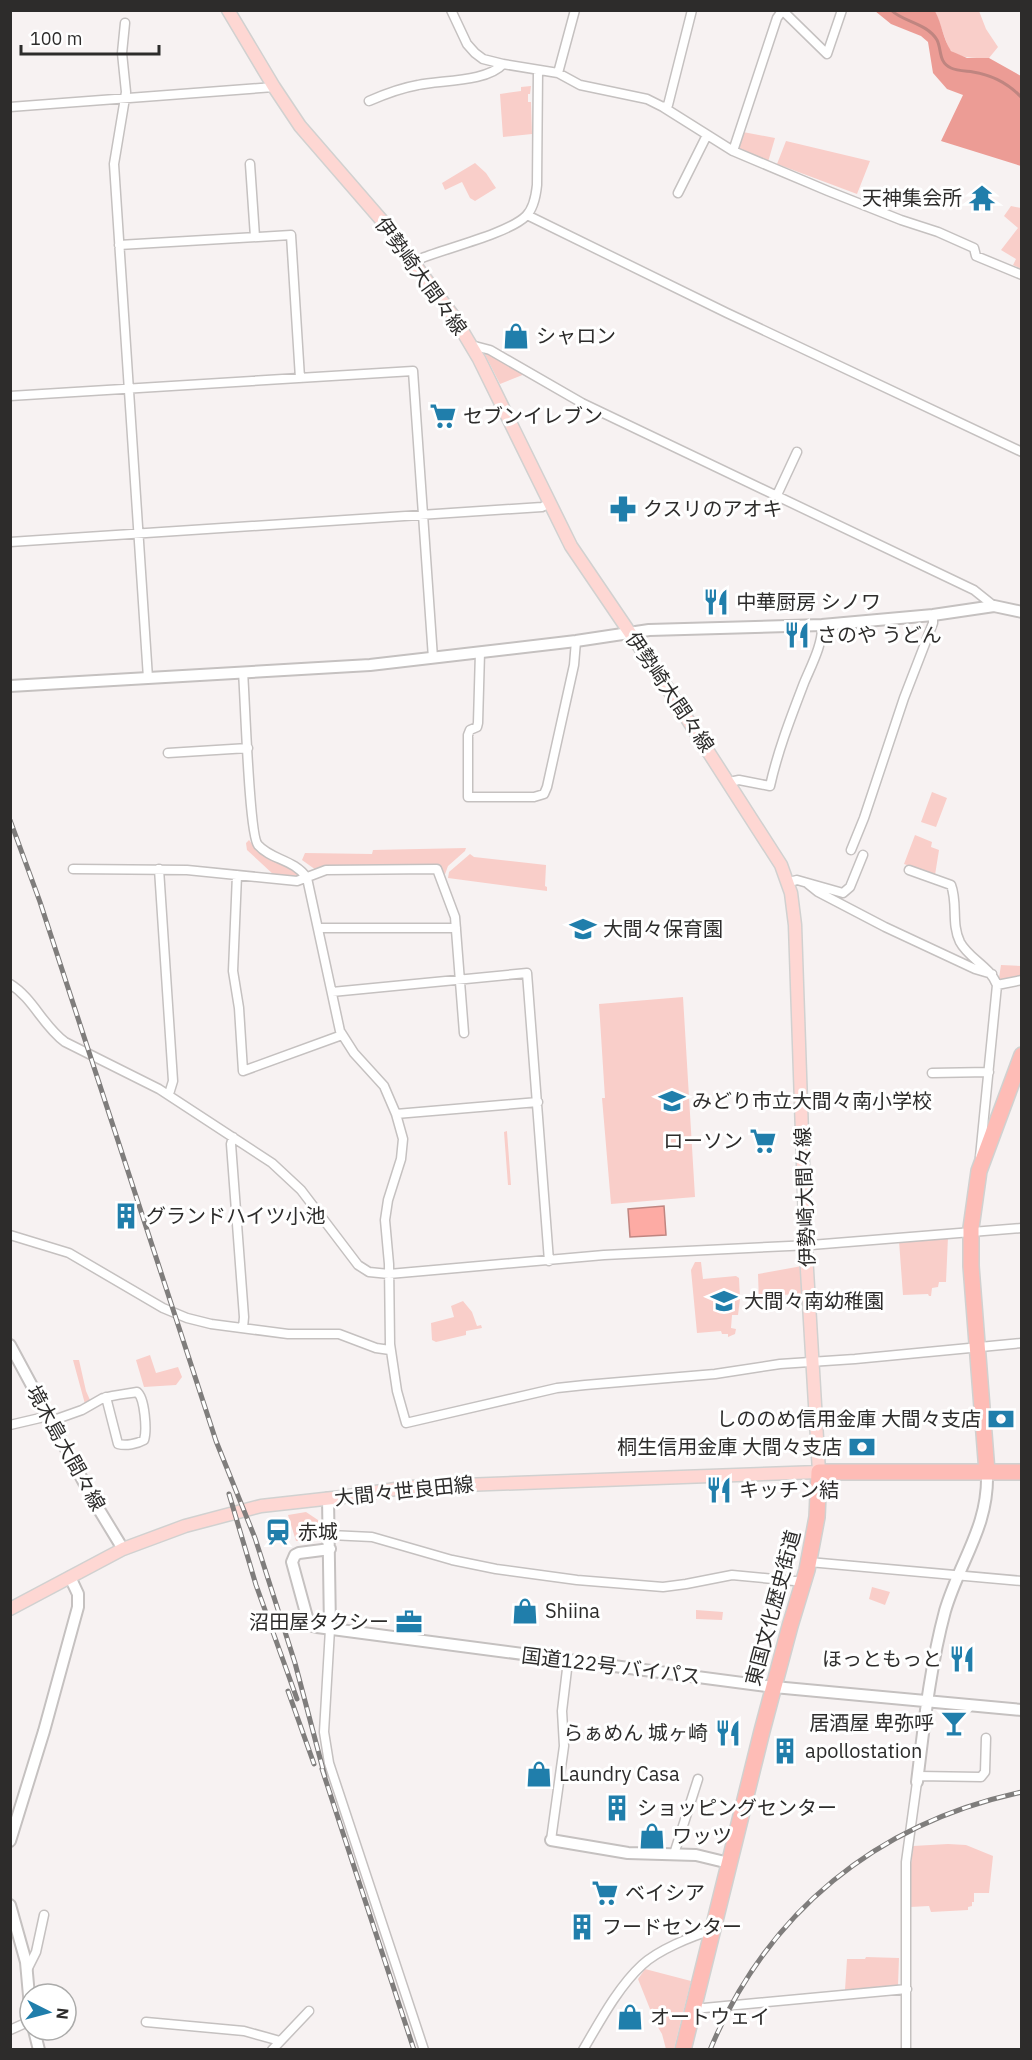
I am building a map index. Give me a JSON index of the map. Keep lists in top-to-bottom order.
{
  "streets": {
    "highway": ["東国文化歴史街道"],
    "main road": ["伊勢崎大間々線", "大間々世良田線"],
    "street": ["境木島大間々線", "国道122号 バイパス"]
  },
  "crossings": [
    ["伊勢崎大間々線", "大間々世良田線"],
    ["伊勢崎大間々線", "東国文化歴史街道"],
    ["境木島大間々線", "大間々世良田線"],
    ["大間々世良田線", "東国文化歴史街道"],
    ["東国文化歴史街道", "国道122号 バイパス"]
  ],
  "places": {
    "temple": ["天神集会所"],
    "shop": [
      "シャロン",
      "Shiina",
      "Laundry Casa",
      "ワッツ",
      "オートウェイ"
    ],
    "supermarket": ["セブンイレブン", "ローソン", "ベイシア"],
    "pharmacy": ["クスリのアオキ"],
    "restaurant": [
      "中華厨房 シノワ",
      "さのや うどん",
      "キッチン結",
      "ほっともっと",
      "らぁめん 城ヶ崎"
    ],
    "school or university": ["大間々保育園", "みどり市立大間々南小学校", "大間々南幼稚園"],
    "building": [
      "グランドハイツ小池",
      "apollostation",
      "ショッピングセンター",
      "フードセンター"
    ],
    "bank": ["しののめ信用金庫 大間々支店", "桐生信用金庫 大間々支店"],
    "station": ["赤城"],
    "office": ["沼田屋タクシー"],
    "bar": ["居酒屋 卑弥呼"]
  },
  "scale_bar": "100 m",
  "north": "right"
}
